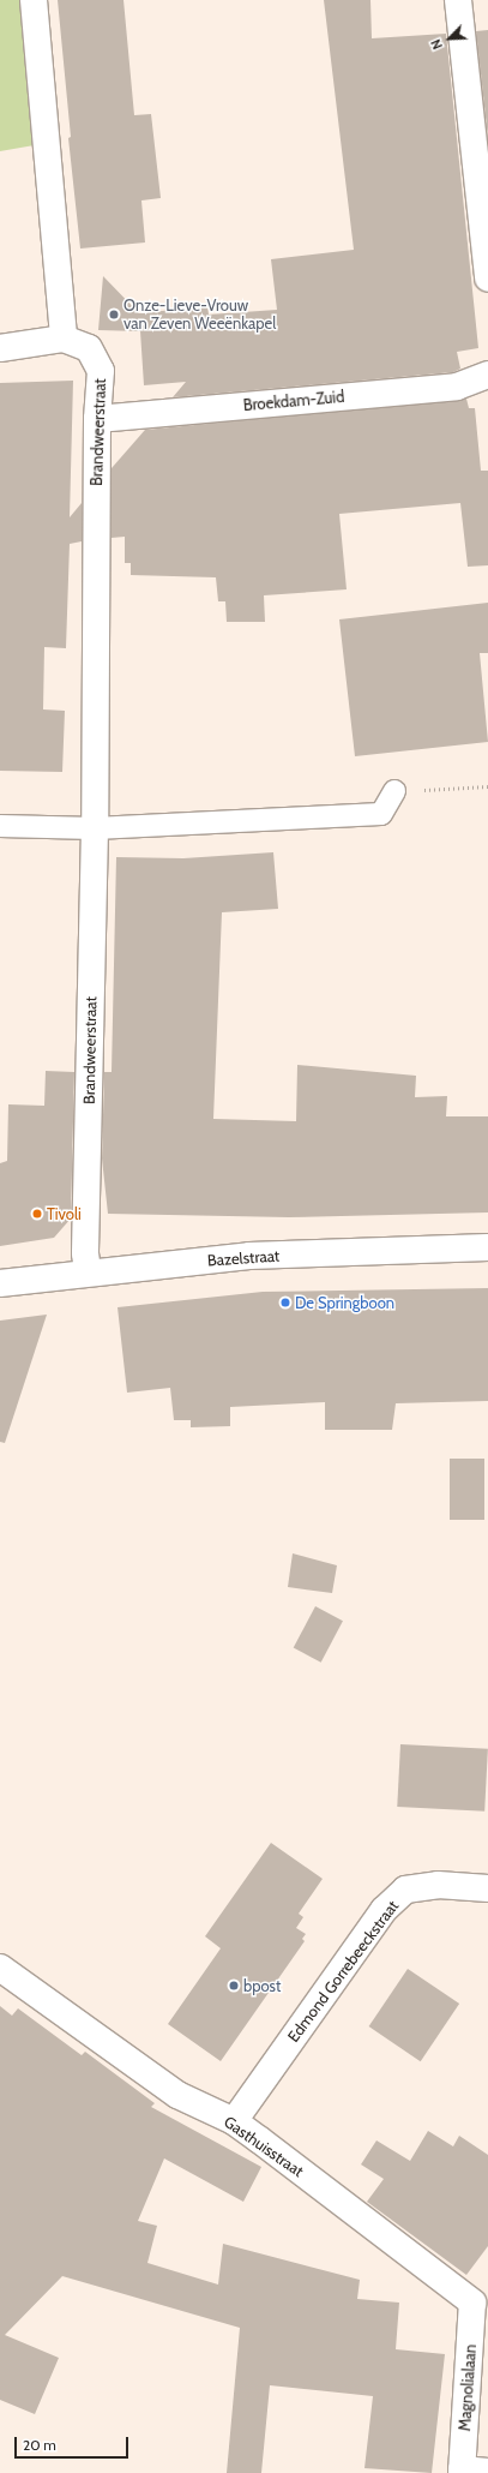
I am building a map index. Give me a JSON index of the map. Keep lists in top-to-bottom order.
{
  "streets": {
    "street": [
      "Broekdam-Zuid",
      "Brandweerstraat",
      "Bazelstraat",
      "Edmond Gorrebeeckstraat",
      "Gasthuisstraat",
      "Magnolialaan"
    ]
  },
  "crossings": [
    ["Broekdam-Zuid", "Brandweerstraat"],
    ["Brandweerstraat", "Bazelstraat"],
    ["Edmond Gorrebeeckstraat", "Gasthuisstraat"],
    ["Gasthuisstraat", "Magnolialaan"]
  ],
  "places": [
    "Onze-Lieve-Vrouw van Zeven Weeënkapel",
    "Tivoli",
    "De Springboon",
    "bpost"
  ],
  "scale_bar": "20 m",
  "north": "bottom left"
}
